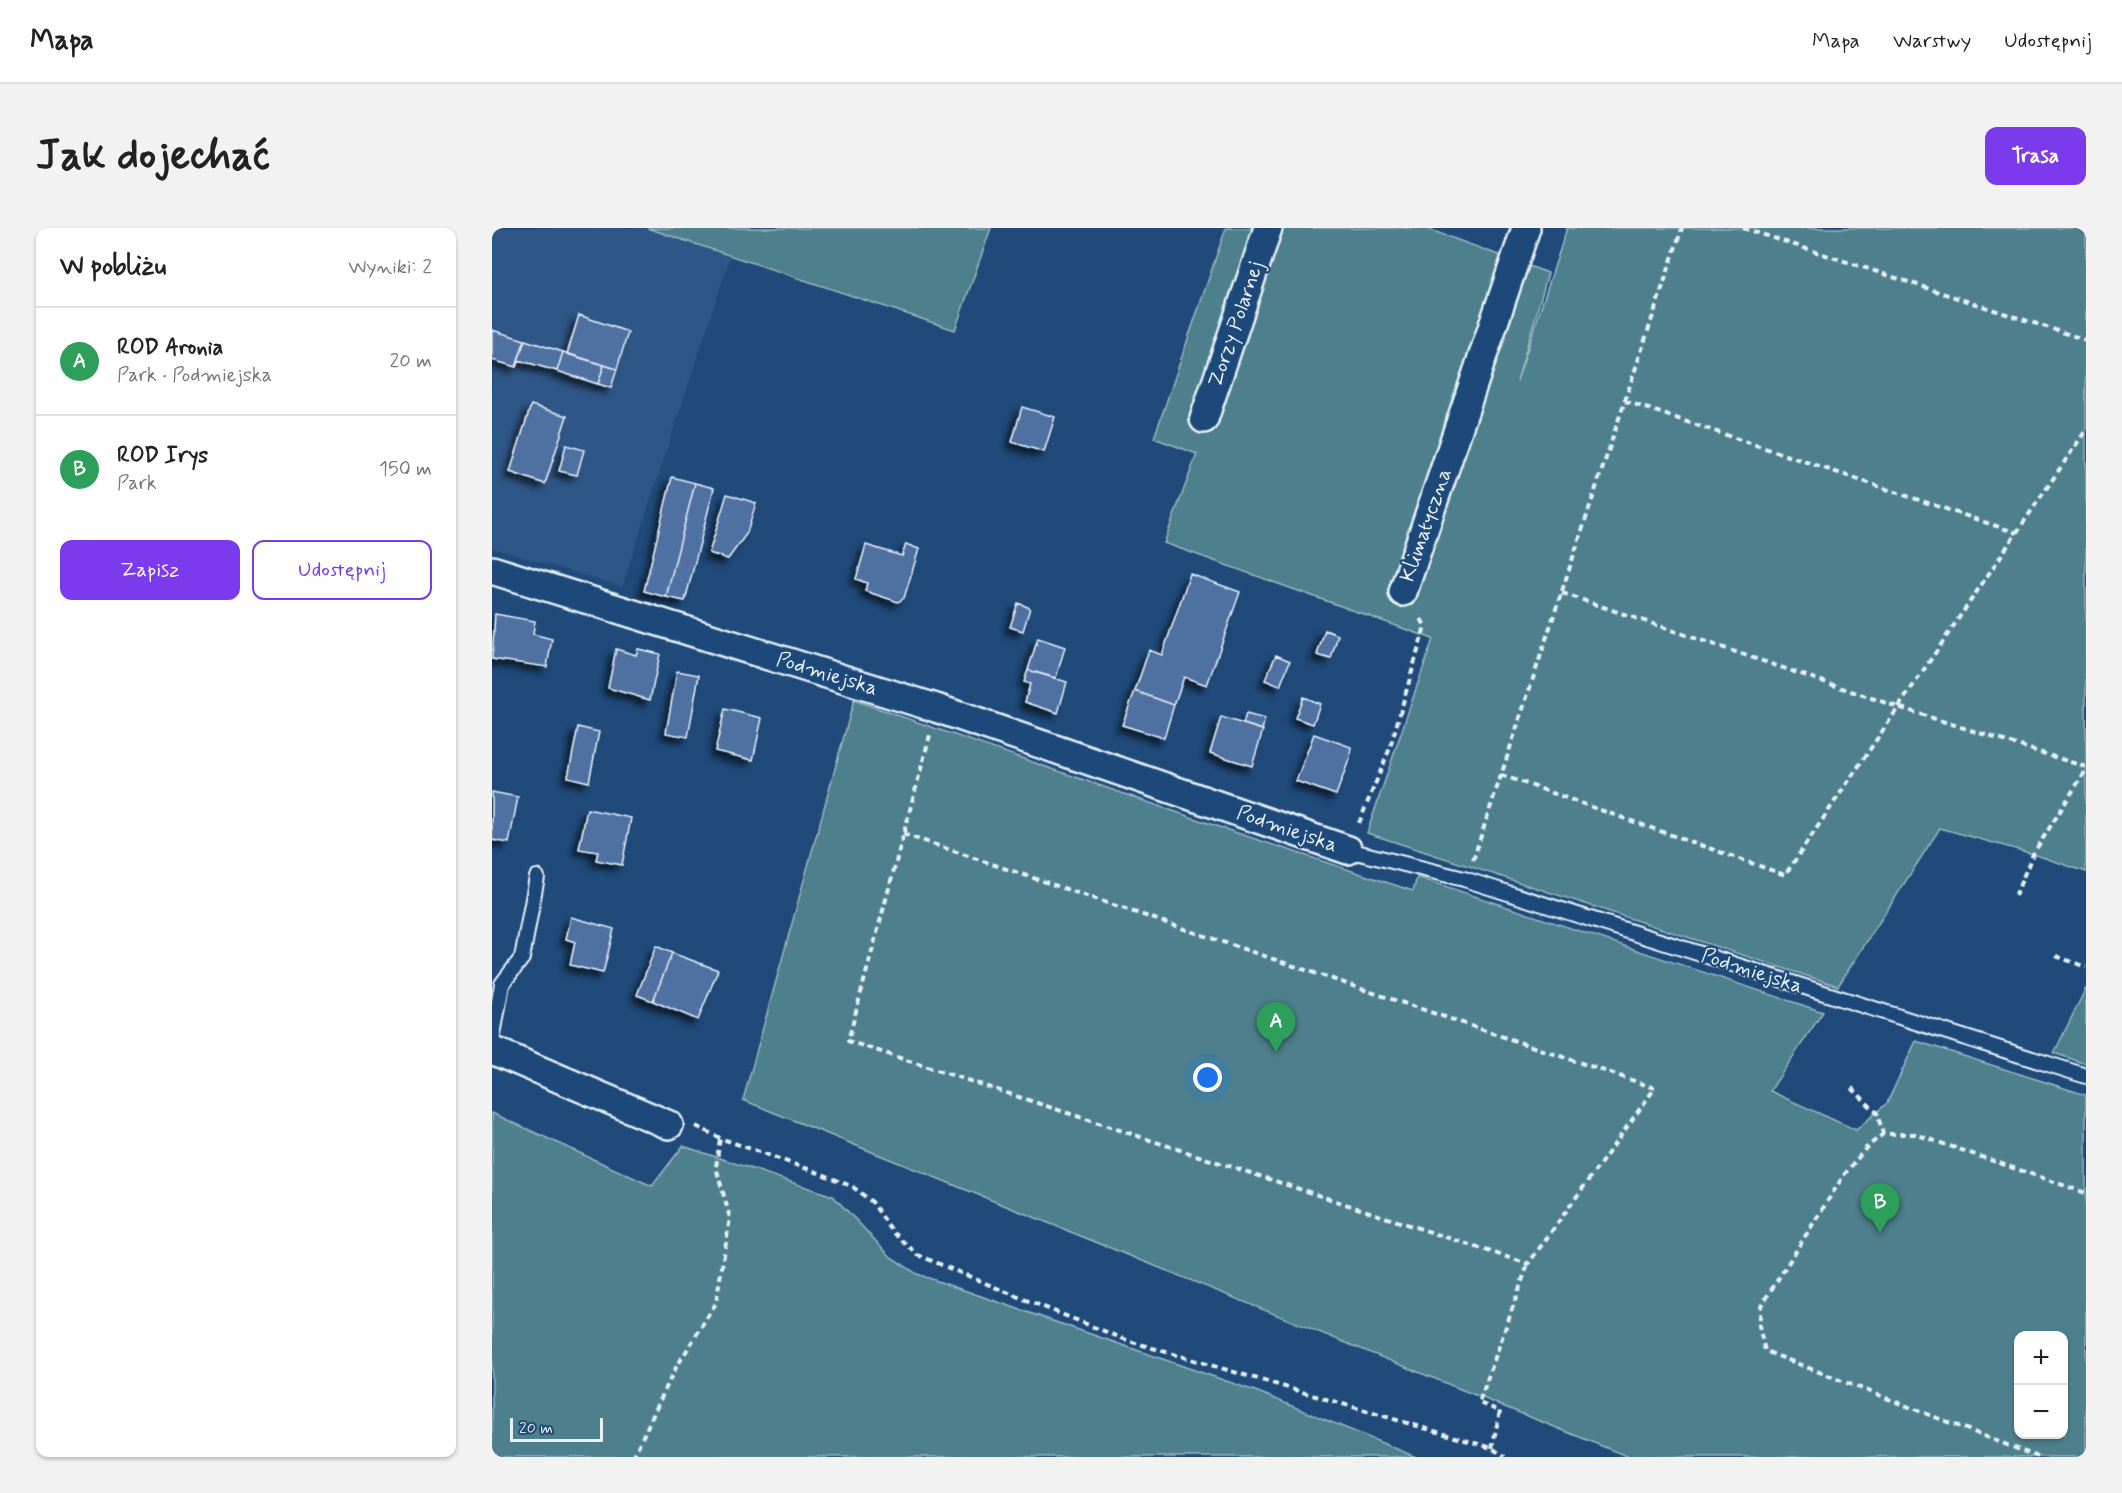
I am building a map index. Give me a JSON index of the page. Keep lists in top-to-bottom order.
{
  "streets": {
    "street": ["Zorzy Polarnej", "Klimatyczna", "Podmiejska"]
  },
  "crossings": [
    ["Klimatyczna", "Podmiejska"]
  ],
  "scale_bar": "20 m",
  "page": {
    "header": "Mapa",
    "nav": ["Mapa", "Warstwy", "Udostępnij"],
    "buttons": [
      "Trasa",
      ["Zapisz", "Udostępnij"]
    ],
    "title": "Jak dojechać",
    "heading": ["W pobliżu", "Wyniki: 2"],
    "list": [
      {
        "mark": "A",
        "name": "ROD Aronia",
        "note": "Park · Podmiejska",
        "value": "20 m"
      },
      {
        "mark": "B",
        "name": "ROD Irys",
        "note": "Park",
        "value": "150 m"
      }
    ],
    "pins": ["A", "B"],
    "map_buttons": ["+", "−"],
    "scale": "20 m"
  }
}
